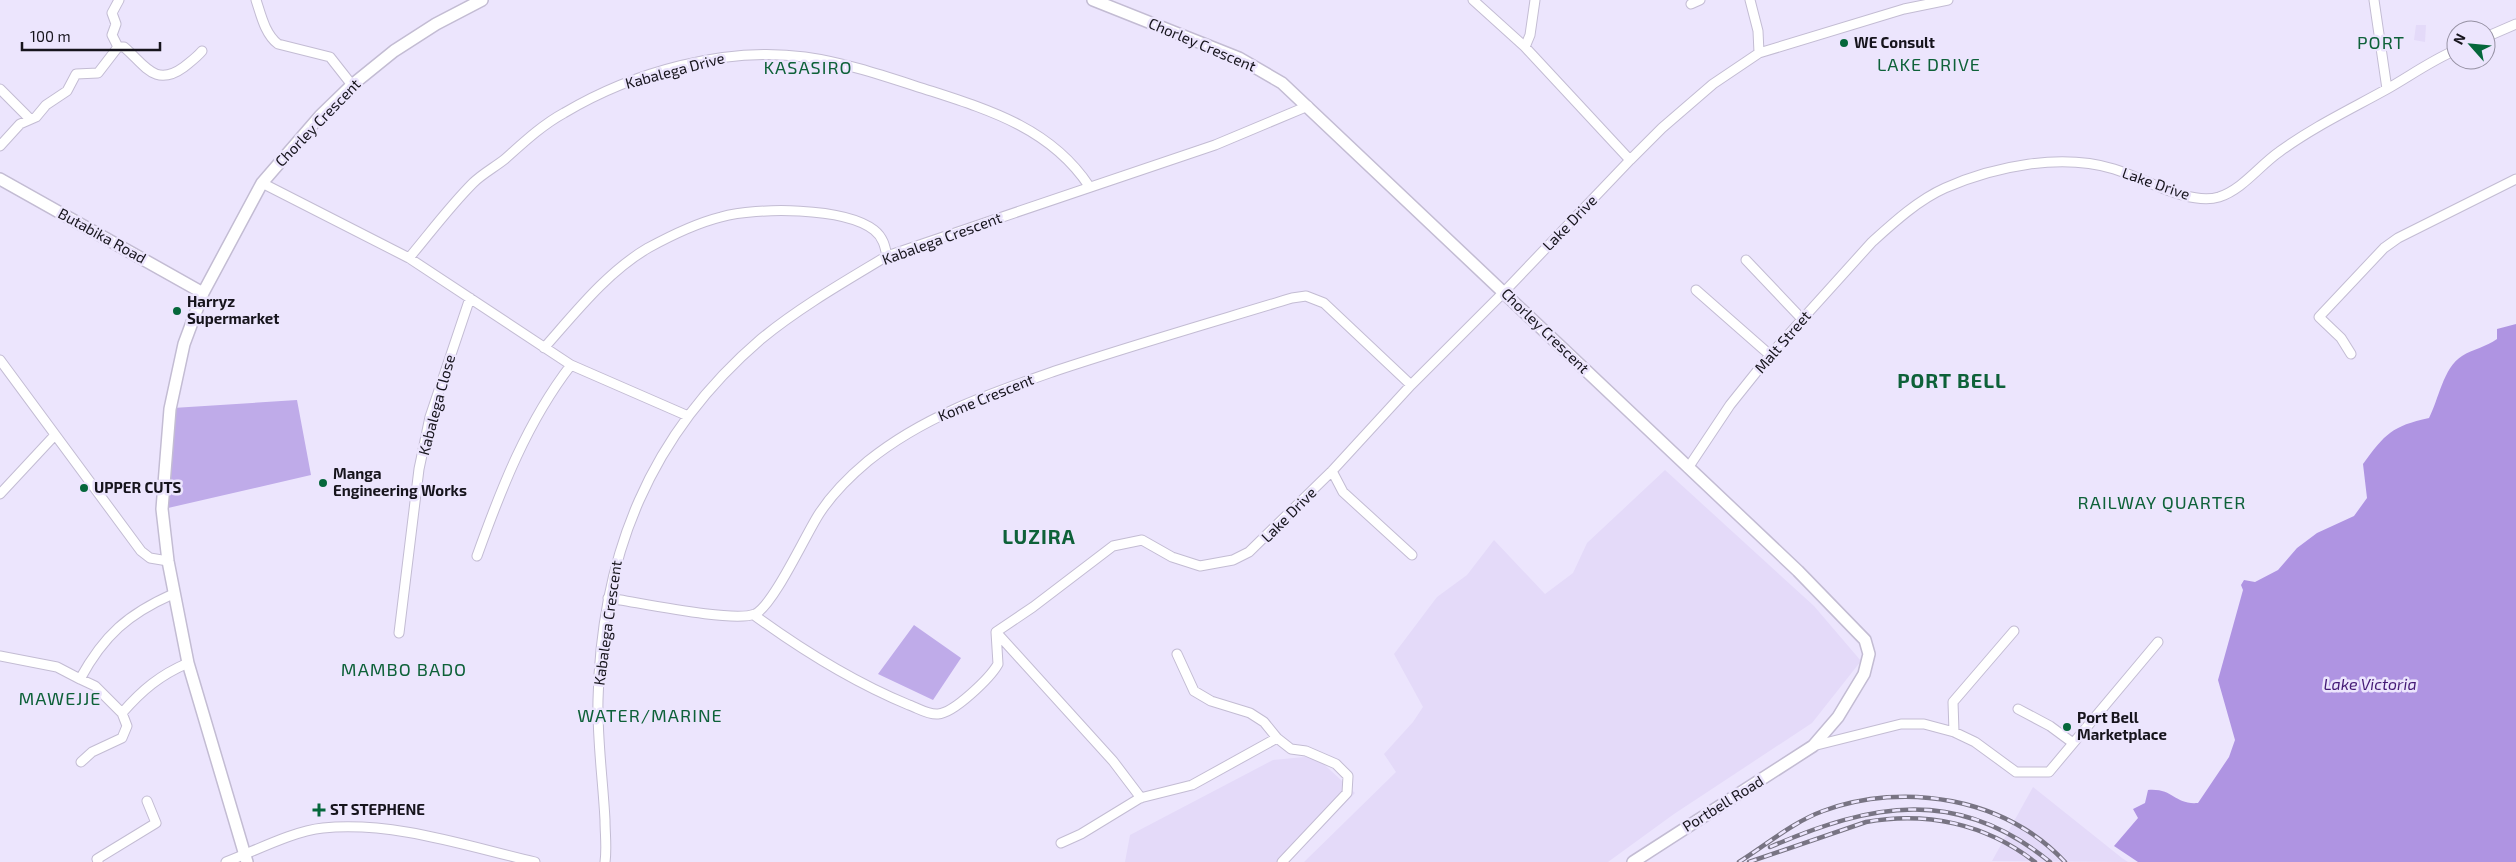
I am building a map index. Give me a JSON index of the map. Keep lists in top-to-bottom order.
{
  "streets": {
    "main road": ["Chorley Crescent", "Butabika Road", "Portbell Road"],
    "street": [
      "Kabalega Drive",
      "Lake Drive",
      "Kabalega Crescent",
      "Malt Street",
      "Kome Crescent",
      "Kabalega Close"
    ]
  },
  "crossings": [
    ["Chorley Crescent", "Lake Drive"],
    ["Chorley Crescent", "Butabika Road"],
    ["Chorley Crescent", "Kabalega Crescent"],
    ["Chorley Crescent", "Malt Street"],
    ["Chorley Crescent", "Portbell Road"],
    ["Kabalega Drive", "Kabalega Crescent"],
    ["Lake Drive", "Malt Street"],
    ["Lake Drive", "Kome Crescent"]
  ],
  "districts": [
    "PORT",
    "LAKE DRIVE",
    "KASASIRO",
    "PORT BELL",
    "RAILWAY QUARTER",
    "LUZIRA",
    "MAMBO BADO",
    "MAWEJJE",
    "WATER/MARINE"
  ],
  "water": ["Lake Victoria"],
  "places": {
    "other": [
      "WE Consult",
      "Harryz Supermarket",
      "Manga Engineering Works",
      "UPPER CUTS",
      "Port Bell Marketplace"
    ],
    "health": ["ST STEPHENE"]
  },
  "scale_bar": "100 m",
  "north": "top left"
}
